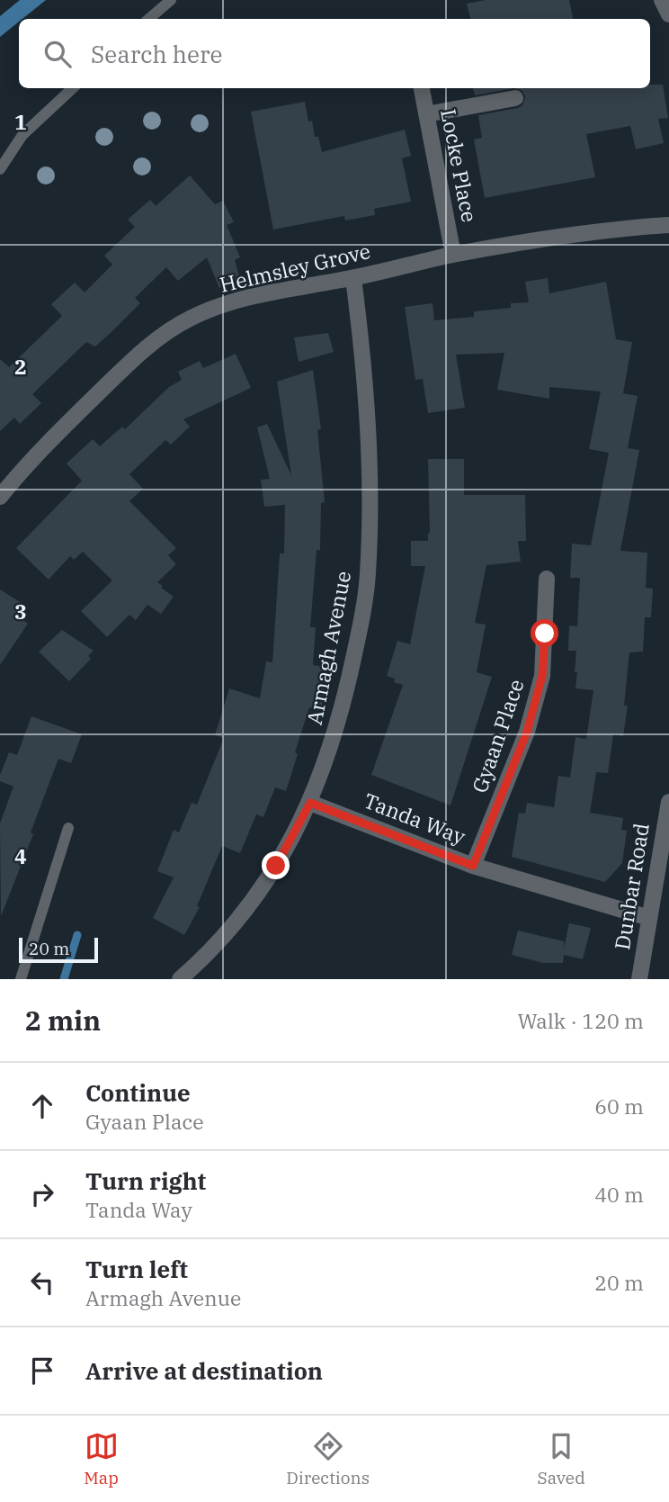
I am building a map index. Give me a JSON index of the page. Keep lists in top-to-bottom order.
{
  "streets": {
    "street": [
      "Locke Place",
      "Helmsley Grove",
      "Armagh Avenue",
      "Gyaan Place",
      "Tanda Way",
      "Dunbar Road"
    ]
  },
  "crossings": [
    ["Locke Place", "Helmsley Grove"],
    ["Helmsley Grove", "Armagh Avenue"],
    ["Armagh Avenue", "Tanda Way"],
    ["Gyaan Place", "Tanda Way"],
    ["Tanda Way", "Dunbar Road"]
  ],
  "scale_bar": "20 m",
  "page": {
    "search": "Search here",
    "scale": "20 m",
    "heading": ["2 min", "Walk · 120 m"],
    "list": [
      ["Continue", "Gyaan Place", "60 m"],
      ["Turn right", "Tanda Way", "40 m"],
      ["Turn left", "Armagh Avenue", "20 m"],
      "Arrive at destination"
    ],
    "nav": ["Map", "Directions", "Saved"]
  },
  "grid": {
    "rows": [
      "1",
      "2",
      "3",
      "4"
    ]
  }
}
